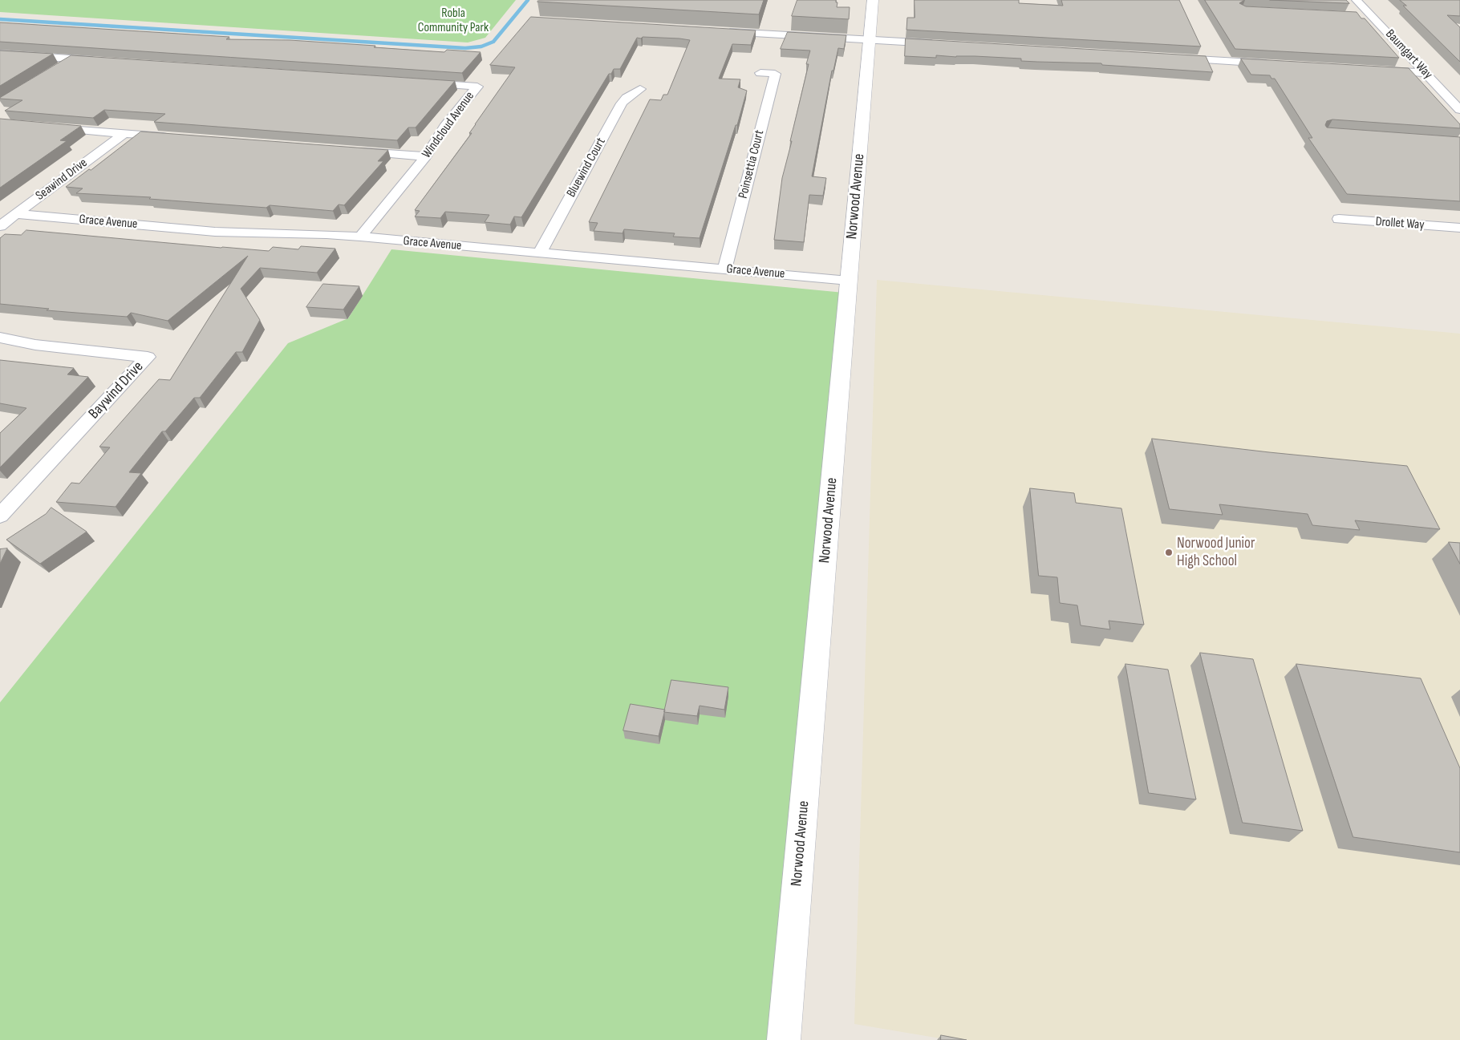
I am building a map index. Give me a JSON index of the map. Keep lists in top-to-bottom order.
{
  "streets": {
    "main road": ["Norwood Avenue"],
    "street": [
      "Baumgart Way",
      "Windcloud Avenue",
      "Poinsettia Court",
      "Bluewind Court",
      "Seawind Drive",
      "Grace Avenue",
      "Drollet Way",
      "Baywind Drive"
    ]
  },
  "crossings": [
    ["Windcloud Avenue", "Grace Avenue"],
    ["Poinsettia Court", "Grace Avenue"],
    ["Bluewind Court", "Grace Avenue"],
    ["Seawind Drive", "Grace Avenue"],
    ["Norwood Avenue", "Grace Avenue"]
  ],
  "parks": ["Robla Community Park"],
  "places": ["Norwood Junior High School"]
}
